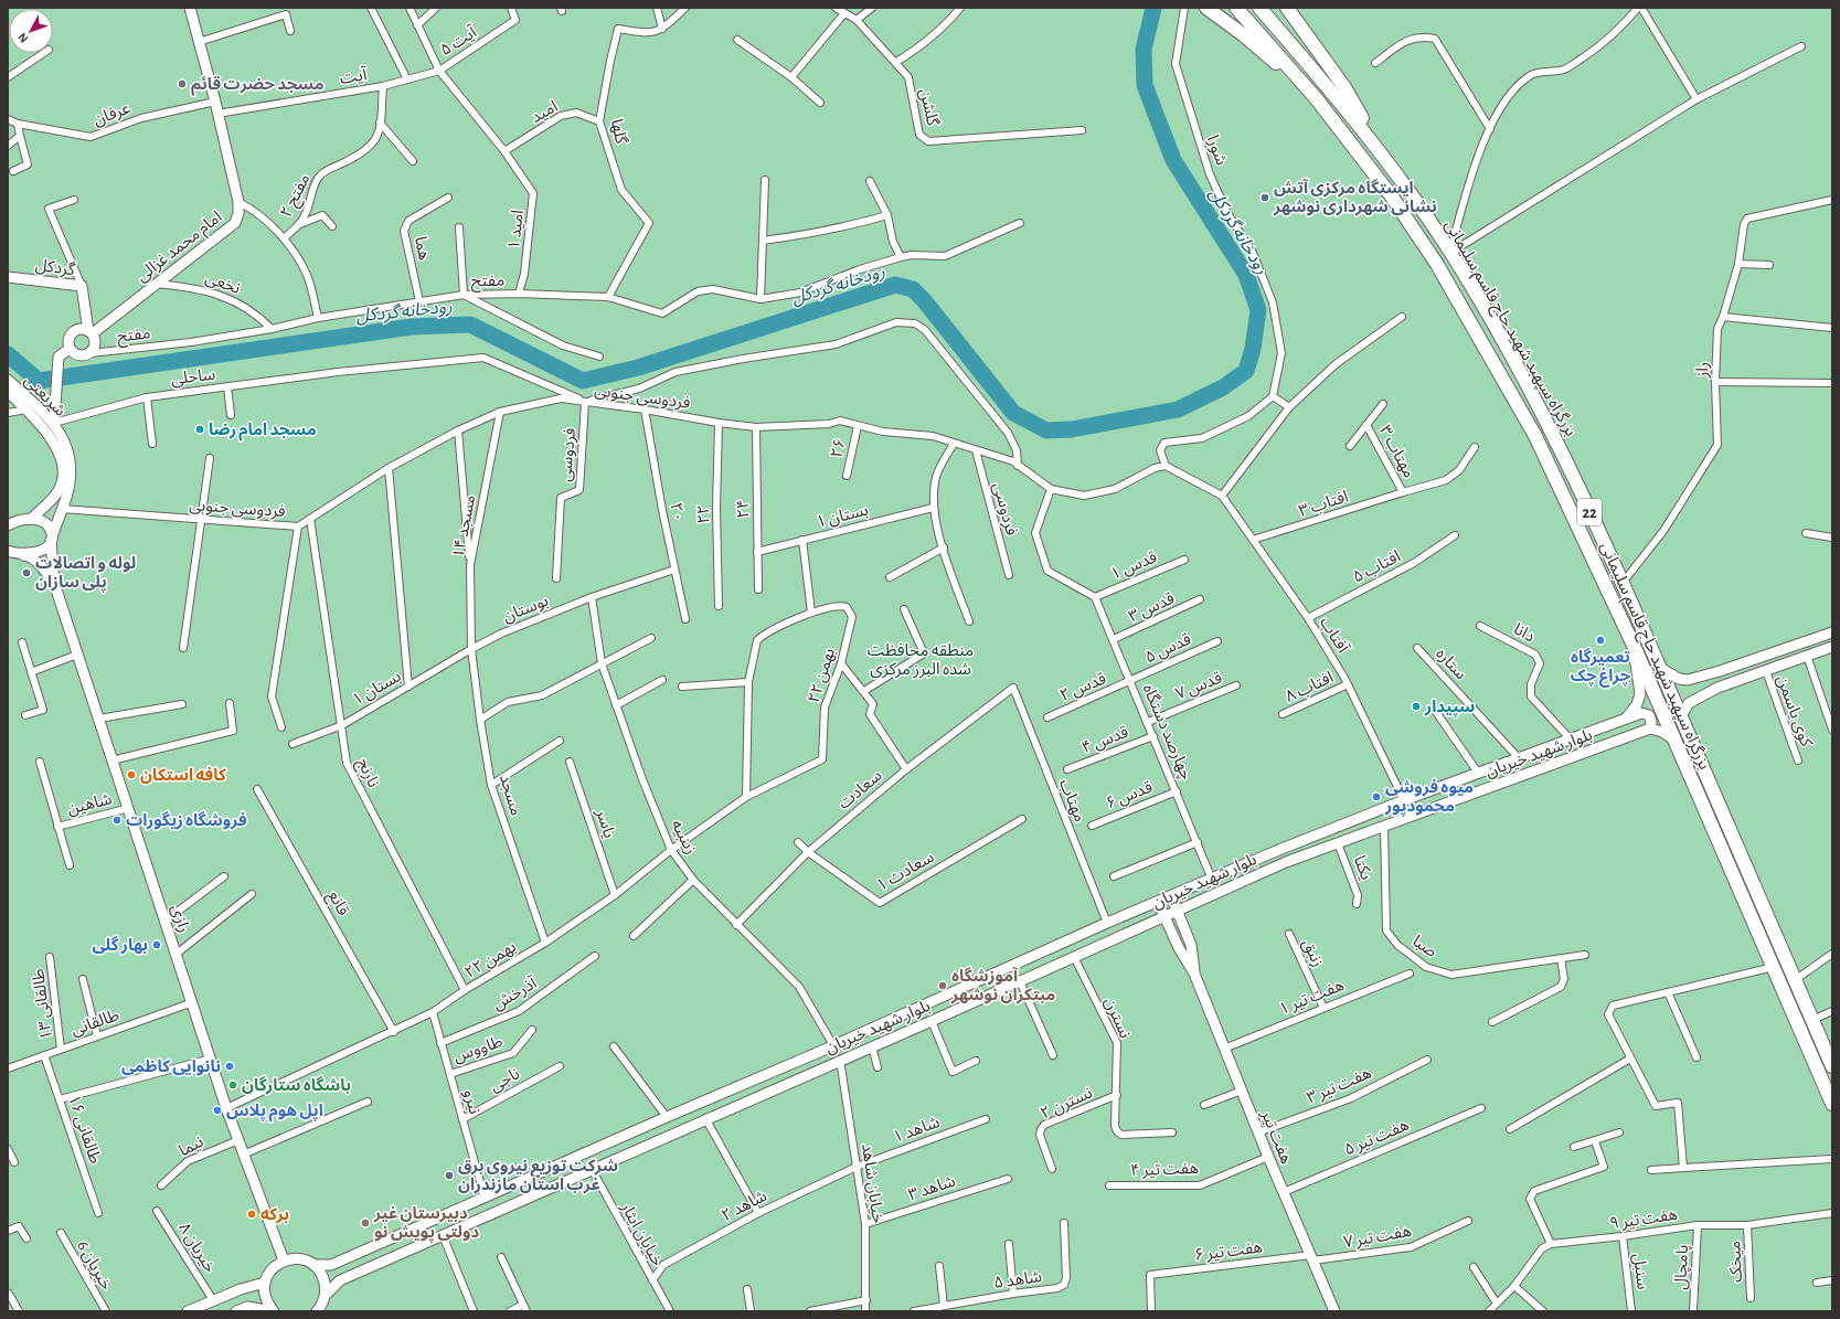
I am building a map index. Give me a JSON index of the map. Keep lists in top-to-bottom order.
{
  "streets": {
    "highway": ["بزرگراه سپهبد شهید حاج قاسم سلیمانی", "22"],
    "main road": [
      "امام محمد غزالی",
      "گردکل",
      "شریعتی",
      "بلوار شهید خیریان",
      "رازی",
      "هفت تیر"
    ],
    "street": [
      "آیت ۵",
      "آیت",
      "گلشن",
      "امید",
      "عرفان",
      "گلها",
      "شورا",
      "مفتح ۲",
      "امید ۱",
      "هما",
      "مفتح",
      "نخعی",
      "راز",
      "ساحلی",
      "فردوسی جنوبی",
      "۲۶",
      "مهتاب ۳",
      "فردوسی",
      "افتاب ۳",
      "۲۴",
      "۲۰",
      "۲۲",
      "بستان ۱",
      "مسجد ۱۴",
      "قدس ۱",
      "افتاب ۵",
      "قدس ۳",
      "بوستان",
      "دانا",
      "آفتاب",
      "قدس ۵",
      "ستاره",
      "۲۲ بهمن",
      "قدس ۷",
      "قدس ۲",
      "افتاب ۸",
      "کوی یاسمن",
      "چهارصد دستگاه",
      "قدس ۴",
      "نارنج",
      "سعادت",
      "مسجد",
      "قدس ۶",
      "مهتاب",
      "شاهین",
      "یاسر",
      "زینبیه",
      "یکتا",
      "سعادت ۱",
      "قانع",
      "صبا",
      "زنبق",
      "آذرخش",
      "هفت تیر ۱",
      "طالقانی ۱۳",
      "نسترن",
      "طالقانی",
      "طاووس",
      "ناجی",
      "هفت تیر ۳",
      "نیرو",
      "نسترن ۲",
      "طالقانی ۱۶",
      "شاهد ۱",
      "هفت تیر ۵",
      "نیما",
      "هفت تیر ۴",
      "خیابان شاهد",
      "شاهد ۳",
      "شاهد ۲",
      "هفت تیر ۹",
      "خیابان ایثار",
      "هفت تیر ۷",
      "خیریان ۸",
      "هفت تیر ۶",
      "میخک",
      "خیریان 6",
      "پامچال",
      "سنبل",
      "شاهد ۵"
    ]
  },
  "crossings": [
    ["آیت ۵", "آیت"],
    ["آیت", "مفتح ۲"],
    ["آیت", "امام محمد غزالی"],
    ["امید", "گلها"],
    ["امید", "امید ۱"],
    ["عرفان", "امام محمد غزالی"],
    ["گلها", "مفتح"],
    ["امید ۱", "مفتح"],
    ["امام محمد غزالی", "گردکل"],
    ["امام محمد غزالی", "مفتح"],
    ["امام محمد غزالی", "نخعی"],
    ["هما", "مفتح"],
    ["گردکل", "مفتح"],
    ["مفتح", "نخعی"],
    ["بزرگراه سپهبد شهید حاج قاسم سلیمانی", "راز"],
    ["ساحلی", "شریعتی"],
    ["ساحلی", "فردوسی جنوبی"],
    ["ساحلی", "فردوسی"],
    ["شریعتی", "فردوسی جنوبی"],
    ["فردوسی جنوبی", "۲۶"],
    ["فردوسی جنوبی", "فردوسی"],
    ["فردوسی جنوبی", "۲۴"],
    ["فردوسی جنوبی", "۲۰"],
    ["فردوسی جنوبی", "۲۲"],
    ["فردوسی جنوبی", "مسجد ۱۴"],
    ["فردوسی جنوبی", "نارنج"],
    ["مهتاب ۳", "افتاب ۳"],
    ["افتاب ۳", "آفتاب"],
    ["۲۴", "بستان ۱"],
    ["۲۰", "بوستان"],
    ["بستان ۱", "مسجد ۱۴"],
    ["بستان ۱", "بوستان"],
    ["بستان ۱", "نارنج"],
    ["بستان ۱", "مسجد"],
    ["مسجد ۱۴", "بوستان"],
    ["مسجد ۱۴", "مسجد"],
    ["قدس ۱", "چهارصد دستگاه"],
    ["افتاب ۵", "آفتاب"],
    ["قدس ۳", "چهارصد دستگاه"],
    ["بوستان", "مسجد"],
    ["بوستان", "زینبیه"],
    ["دانا", "بلوار شهید خیریان"],
    ["آفتاب", "افتاب ۸"],
    ["آفتاب", "بلوار شهید خیریان"],
    ["قدس ۵", "قدس ۲"],
    ["قدس ۵", "چهارصد دستگاه"],
    ["ستاره", "بلوار شهید خیریان"],
    ["۲۲ بهمن", "نارنج"],
    ["۲۲ بهمن", "مسجد"],
    ["۲۲ بهمن", "یاسر"],
    ["۲۲ بهمن", "زینبیه"],
    ["۲۲ بهمن", "قانع"],
    ["۲۲ بهمن", "رازی"],
    ["۲۲ بهمن", "نیرو"],
    ["قدس ۷", "چهارصد دستگاه"],
    ["قدس ۲", "چهارصد دستگاه"],
    ["چهارصد دستگاه", "قدس ۴"],
    ["چهارصد دستگاه", "بلوار شهید خیریان"],
    ["چهارصد دستگاه", "قدس ۶"],
    ["بلوار شهید خیریان", "مهتاب"],
    ["بلوار شهید خیریان", "زینبیه"],
    ["بلوار شهید خیریان", "یکتا"],
    ["بلوار شهید خیریان", "صبا"],
    ["بلوار شهید خیریان", "نسترن"],
    ["بلوار شهید خیریان", "نیرو"],
    ["بلوار شهید خیریان", "هفت تیر"],
    ["بلوار شهید خیریان", "خیابان شاهد"],
    ["بلوار شهید خیریان", "خیابان ایثار"],
    ["سعادت", "مهتاب"],
    ["سعادت", "زینبیه"],
    ["سعادت", "سعادت ۱"],
    ["شاهین", "رازی"],
    ["رازی", "طالقانی"],
    ["رازی", "نیما"],
    ["زنبق", "هفت تیر ۱"],
    ["آذرخش", "نیرو"],
    ["هفت تیر ۱", "هفت تیر"],
    ["طالقانی ۱۳", "طالقانی"],
    ["نسترن", "نسترن ۲"],
    ["طالقانی", "طالقانی ۱۶"],
    ["طاووس", "نیرو"],
    ["ناجی", "نیرو"],
    ["هفت تیر ۳", "هفت تیر"],
    ["شاهد ۱", "خیابان شاهد"],
    ["شاهد ۱", "شاهد ۲"],
    ["هفت تیر", "هفت تیر ۵"],
    ["هفت تیر", "هفت تیر ۴"],
    ["هفت تیر", "هفت تیر ۷"],
    ["هفت تیر", "هفت تیر ۶"],
    ["خیابان شاهد", "شاهد ۳"],
    ["خیابان شاهد", "شاهد ۲"],
    ["شاهد ۲", "خیابان ایثار"],
    ["هفت تیر ۹", "میخک"],
    ["هفت تیر ۹", "پامچال"],
    ["هفت تیر ۹", "سنبل"],
    ["هفت تیر ۷", "هفت تیر ۶"]
  ],
  "water": ["رودخانه گردکل"],
  "parks": ["منطقه محافظت شده البرز مرکزی"],
  "places": [
    "مسجد حضرت قائم",
    "ایستگاه مرکزی آتش نشانی شهرداری نوشهر",
    "مسجد امام رضا",
    "لوله و اتصالات پلی سازان",
    "تعمیرگاه چراغ چک",
    "سپیدار",
    "کافه استکان",
    "میوه فروشی محمودپور",
    "فروشگاه زیگورات",
    "بهار گلی",
    "آموزشگاه مبتکران نوشهر",
    "نانوایی کاظمی",
    "باشگاه ستارگان",
    "اپل هوم پلاس",
    "شرکت توزیع نیروی برق غرب استان مازندران",
    "برکه",
    "دبیرستان غیر دولتی پویش نو"
  ],
  "north": "bottom left"
}
